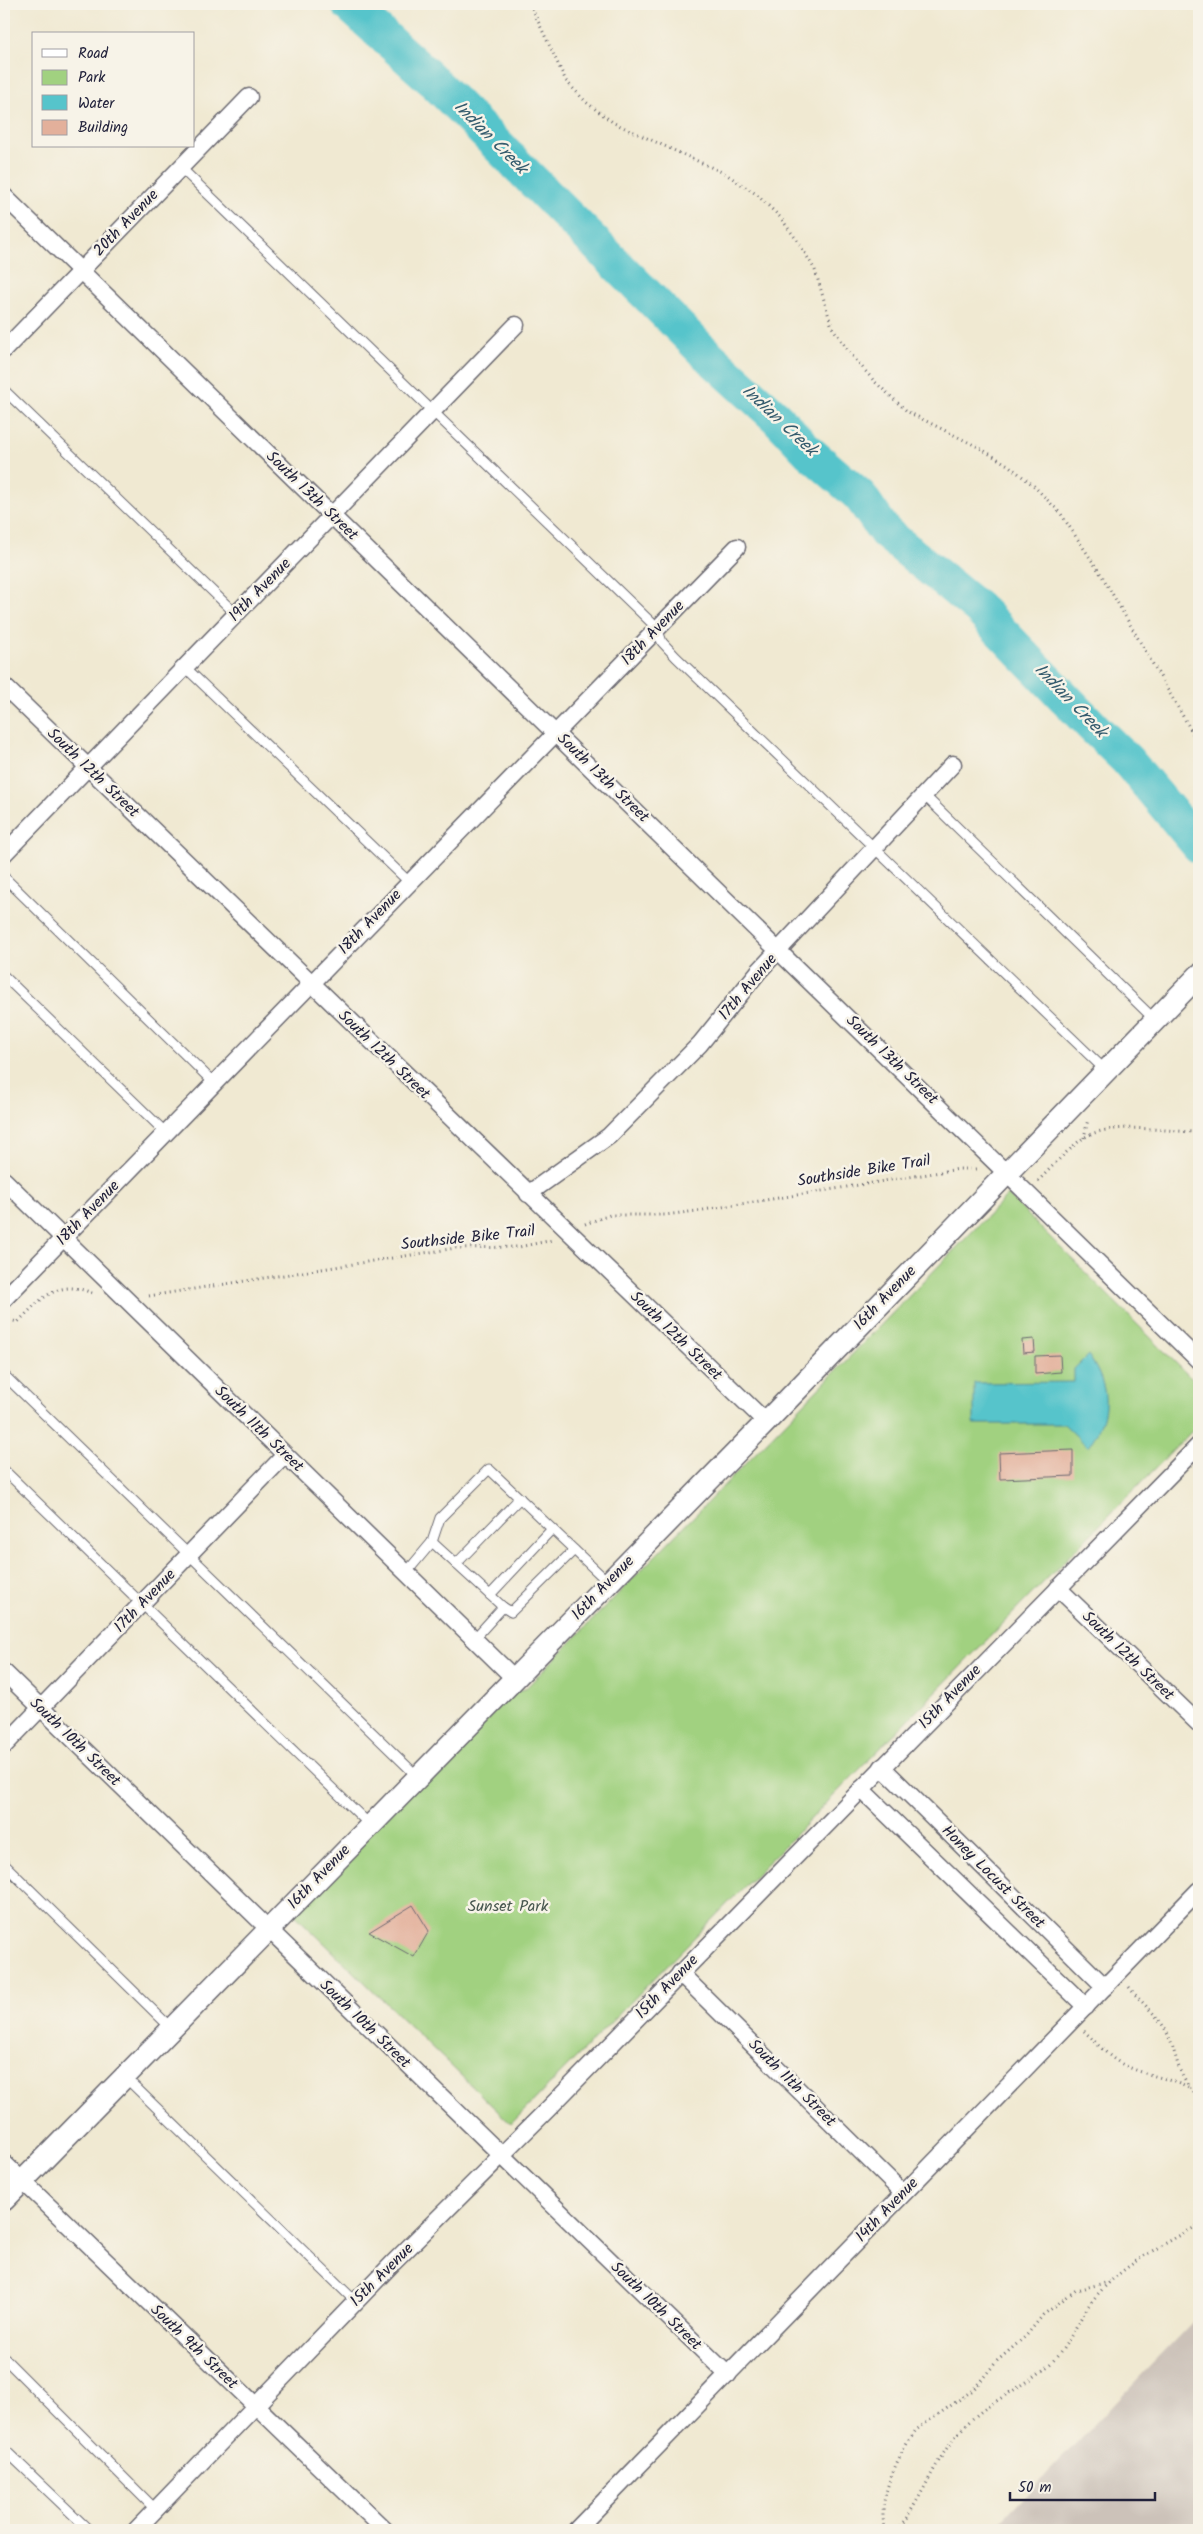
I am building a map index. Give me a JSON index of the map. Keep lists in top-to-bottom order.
{
  "streets": {
    "street": [
      "20th Avenue",
      "South 13th Street",
      "19th Avenue",
      "18th Avenue",
      "South 12th Street",
      "17th Avenue",
      "16th Avenue",
      "South 11th Street",
      "15th Avenue",
      "South 10th Street",
      "Honey Locust Street",
      "14th Avenue",
      "South 9th Street"
    ],
    "path": ["Southside Bike Trail"]
  },
  "crossings": [
    ["20th Avenue", "South 13th Street"],
    ["South 13th Street", "19th Avenue"],
    ["South 13th Street", "18th Avenue"],
    ["South 13th Street", "17th Avenue"],
    ["South 13th Street", "16th Avenue"],
    ["19th Avenue", "South 12th Street"],
    ["18th Avenue", "South 12th Street"],
    ["18th Avenue", "South 11th Street"],
    ["South 12th Street", "17th Avenue"],
    ["South 12th Street", "Southside Bike Trail"],
    ["South 12th Street", "16th Avenue"],
    ["South 12th Street", "15th Avenue"],
    ["17th Avenue", "South 11th Street"],
    ["17th Avenue", "South 10th Street"],
    ["Southside Bike Trail", "South 11th Street"],
    ["16th Avenue", "South 11th Street"],
    ["16th Avenue", "South 10th Street"],
    ["16th Avenue", "South 9th Street"],
    ["South 11th Street", "15th Avenue"],
    ["South 11th Street", "14th Avenue"],
    ["15th Avenue", "South 10th Street"],
    ["15th Avenue", "Honey Locust Street"],
    ["15th Avenue", "South 9th Street"],
    ["South 10th Street", "14th Avenue"],
    ["Honey Locust Street", "14th Avenue"]
  ],
  "water": ["Indian Creek"],
  "parks": ["Sunset Park"],
  "legend": [
    "Road",
    "Park",
    "Water",
    "Building"
  ],
  "scale_bar": "50 m"
}
